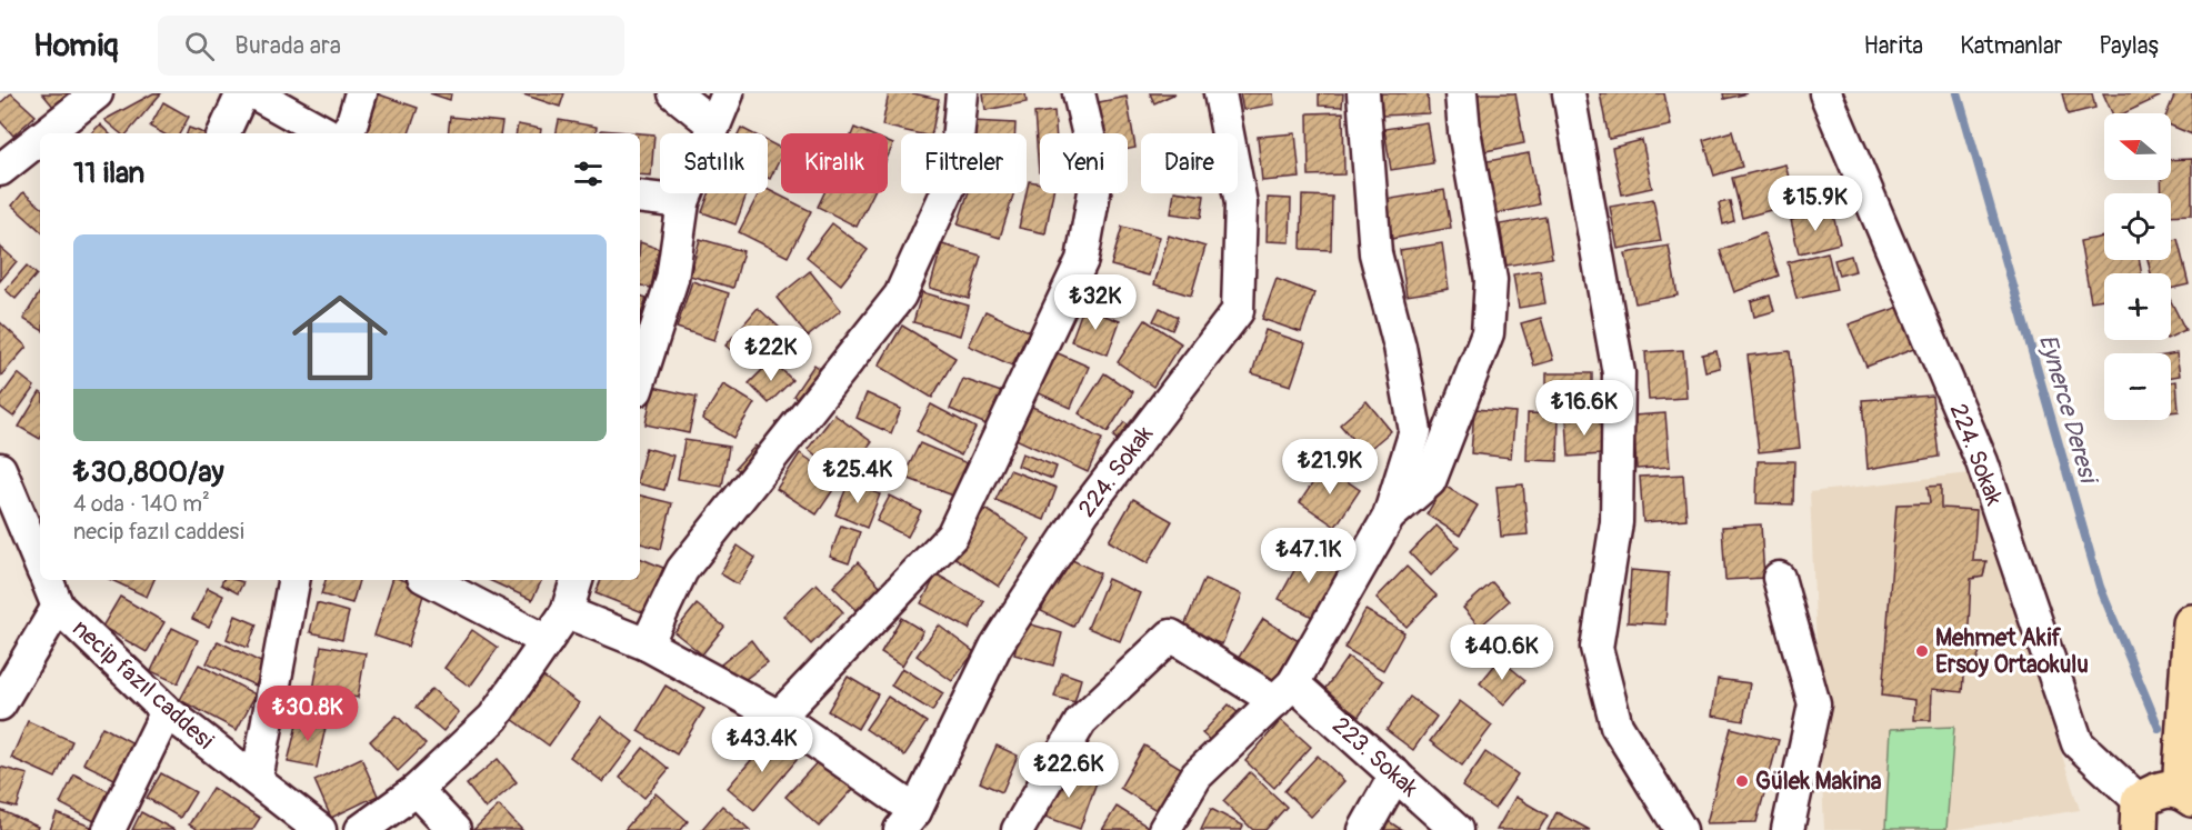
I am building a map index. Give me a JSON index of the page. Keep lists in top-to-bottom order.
{
  "streets": {
    "street": ["224. Sokak", "necip fazıl caddesi", "223. Sokak"]
  },
  "water": ["Eynerce Deresi"],
  "places": ["Mehmet Akif Ersoy Ortaokulu", "Gülek Makina"],
  "north": "left",
  "page": {
    "header": "Homiq",
    "search": "Burada ara",
    "nav": ["Harita", "Katmanlar", "Paylaş"],
    "map_buttons": ["+", "−"],
    "chip": [
      "Satılık",
      "Kiralık",
      "Filtreler",
      "Yeni",
      "Daire"
    ],
    "heading": "11 ilan",
    "price": [
      "₺15.9K",
      "₺32K",
      "₺22K",
      "₺16.6K",
      "₺21.9K",
      "₺25.4K",
      "₺47.1K",
      "₺40.6K",
      "₺30.8K",
      "₺43.4K",
      "₺22.6K"
    ],
    "list": [
      {
        "name": "₺30,800/ay",
        "note": "4 oda · 140 m² · necip fazıl caddesi"
      }
    ]
  }
}
